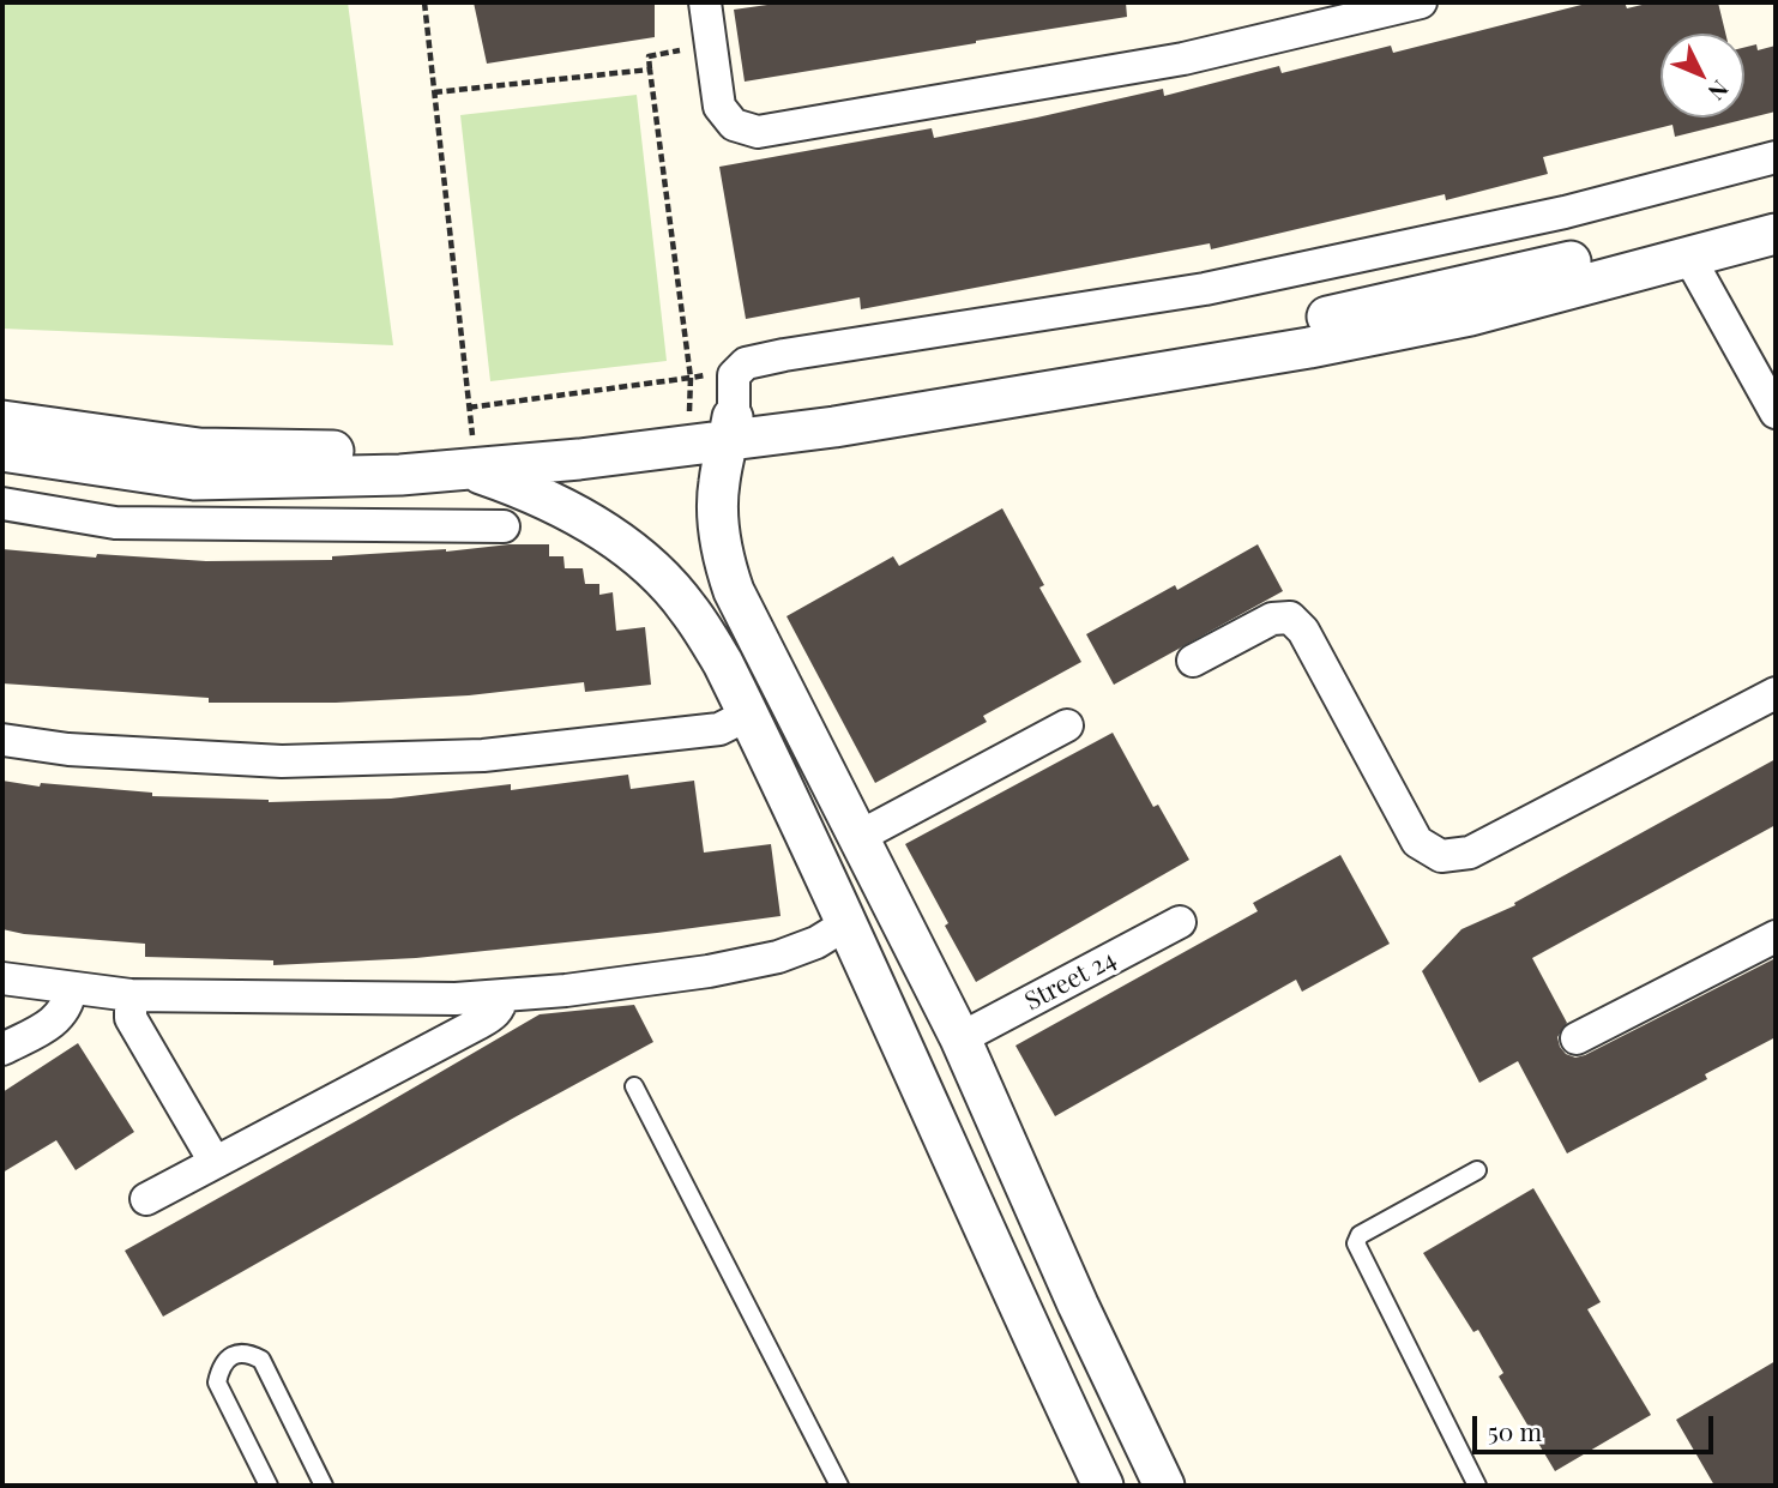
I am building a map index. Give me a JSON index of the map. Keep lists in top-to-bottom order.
{
  "streets": {
    "street": ["Street 24"]
  },
  "scale_bar": "50 m",
  "north": "bottom right"
}
